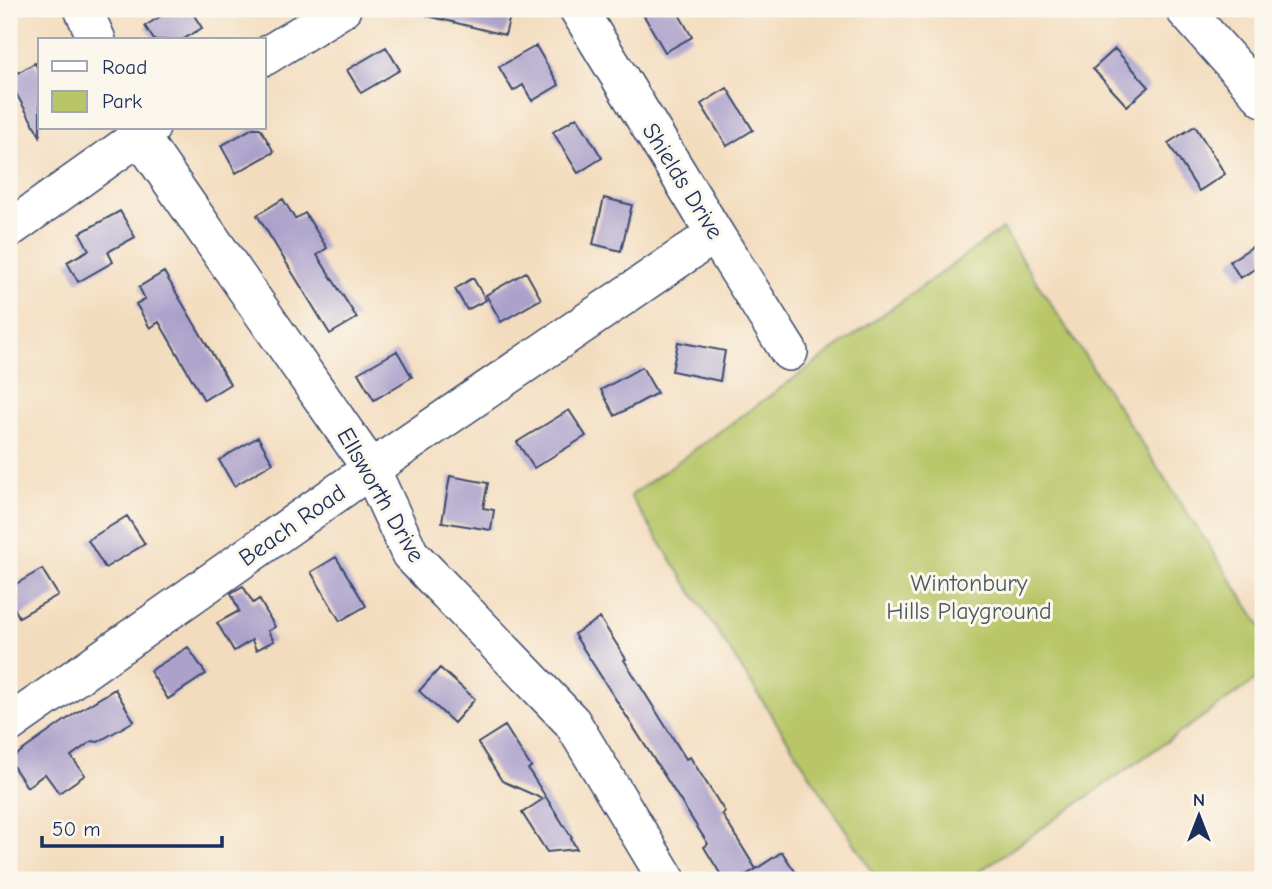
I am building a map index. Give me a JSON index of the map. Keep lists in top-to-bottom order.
{
  "streets": {
    "street": ["Shields Drive", "Ellsworth Drive", "Beach Road"]
  },
  "crossings": [
    ["Shields Drive", "Beach Road"],
    ["Ellsworth Drive", "Beach Road"]
  ],
  "parks": ["Wintonbury Hills Playground"],
  "legend": ["Road", "Park"],
  "scale_bar": "50 m",
  "north": "top"
}
